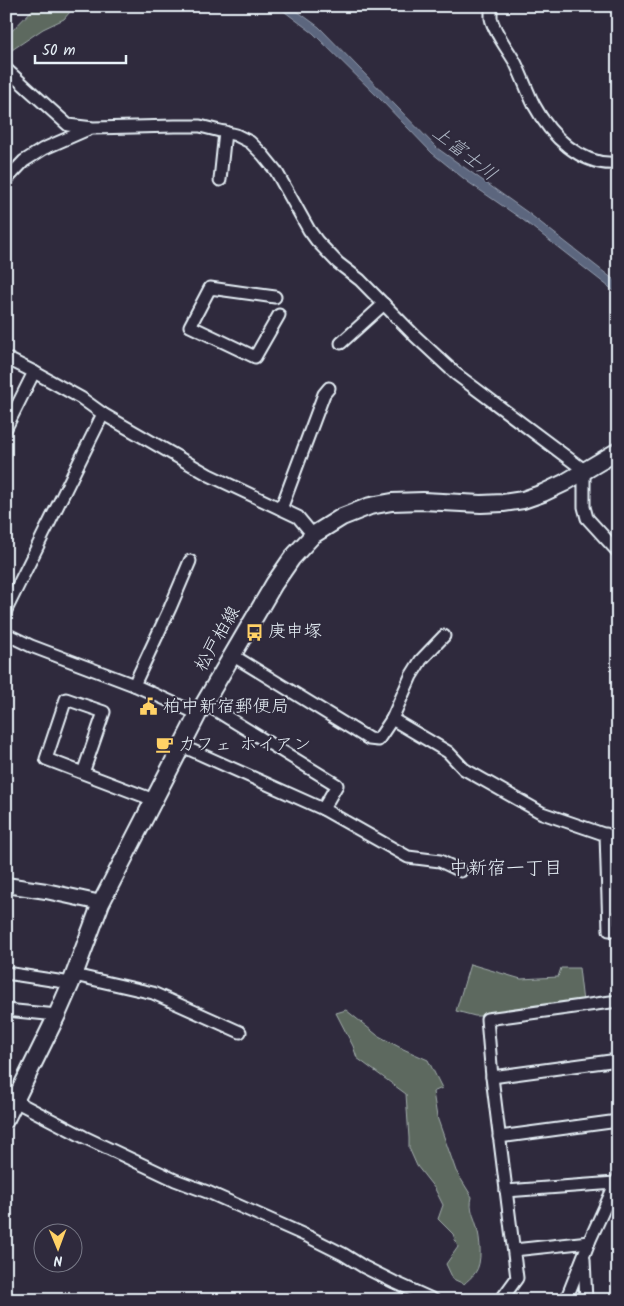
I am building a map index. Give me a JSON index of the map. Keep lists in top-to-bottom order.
{
  "streets": {
    "main road": ["松戸柏線"]
  },
  "districts": ["中新宿一丁目"],
  "water": ["上富士川"],
  "places": {
    "bus stop": ["庚申塚"],
    "public building": ["柏中新宿郵便局"],
    "cafe": ["カフェ ホイアン"]
  },
  "scale_bar": "50 m",
  "north": "bottom"
}
